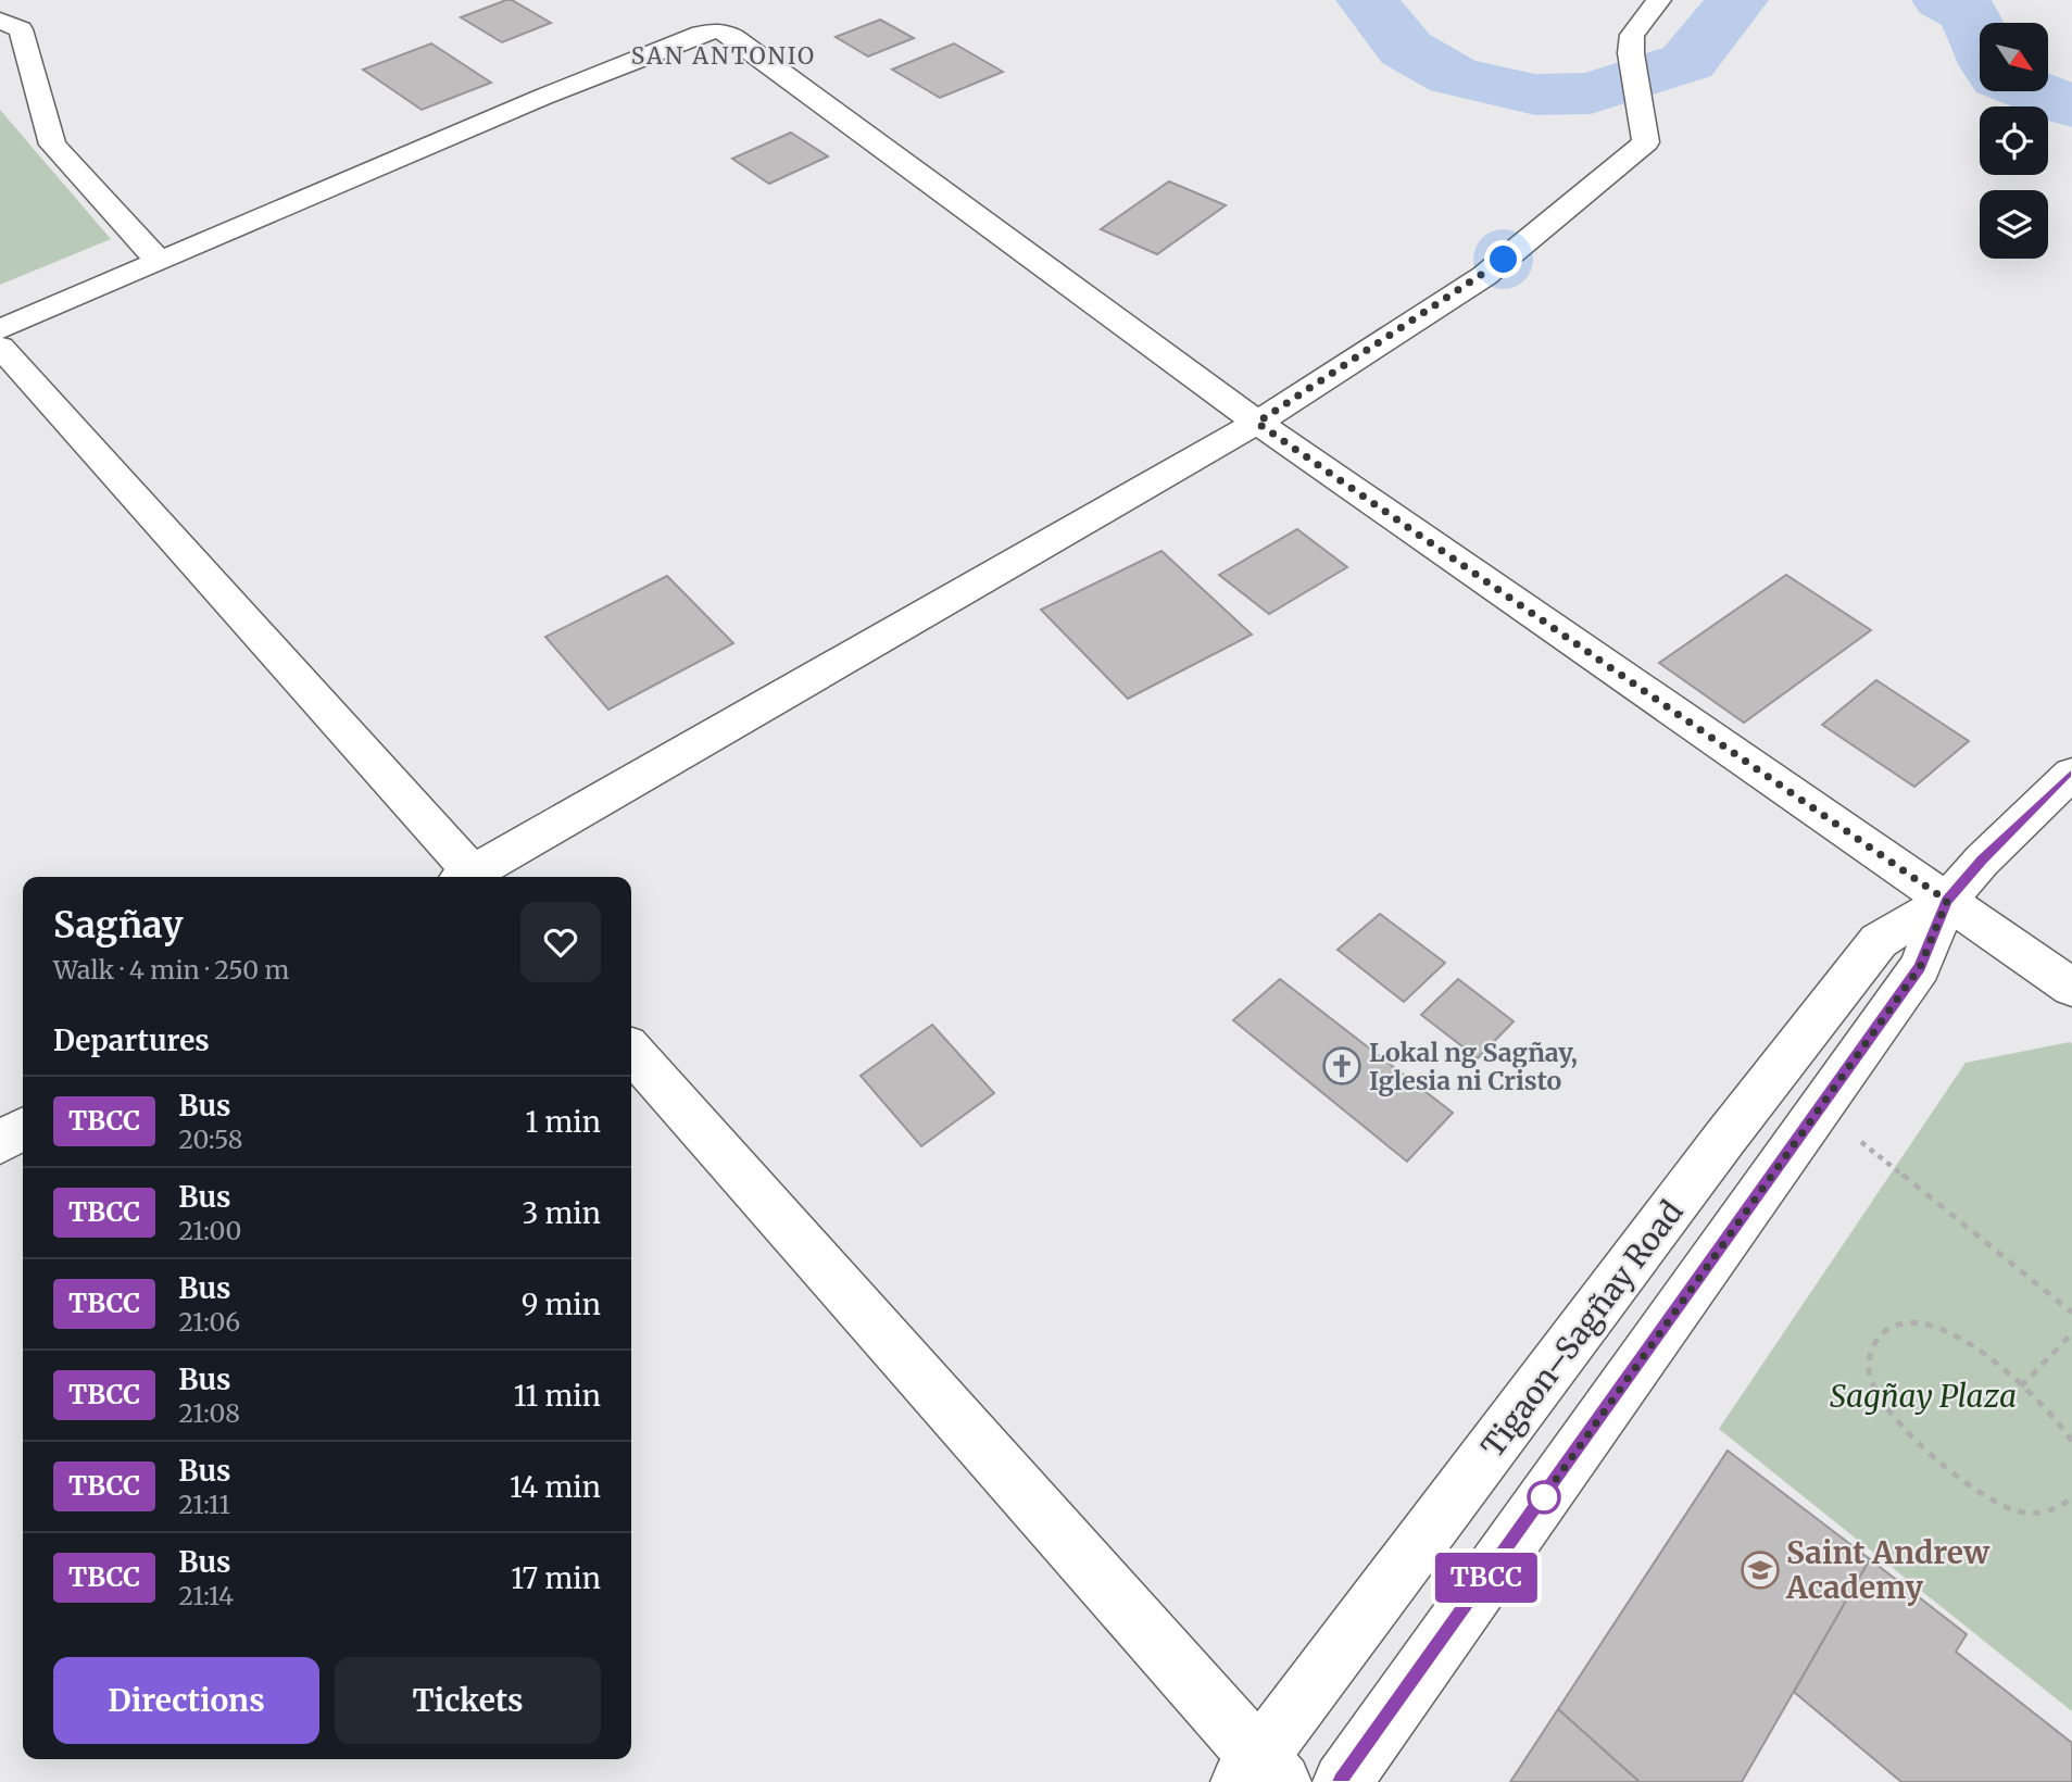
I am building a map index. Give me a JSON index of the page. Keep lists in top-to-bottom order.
{
  "streets": {
    "street": ["Tigaon–Sagñay Road"]
  },
  "districts": ["SAN ANTONIO"],
  "parks": ["Sagñay Plaza"],
  "places": {
    "church": ["Lokal ng Sagñay, Iglesia ni Cristo"],
    "school or university": ["Saint Andrew Academy"]
  },
  "lines": ["bus line TBCC"],
  "north": "bottom right",
  "page": {
    "on_map": "TBCC",
    "heading": [
      ["Sagñay", "Walk · 4 min · 250 m"],
      "Departures"
    ],
    "list": [
      {
        "mark": "TBCC",
        "name": "Bus",
        "note": "20:58",
        "value": "1 min"
      },
      {
        "mark": "TBCC",
        "name": "Bus",
        "note": "21:00",
        "value": "3 min"
      },
      {
        "mark": "TBCC",
        "name": "Bus",
        "note": "21:06",
        "value": "9 min"
      },
      {
        "mark": "TBCC",
        "name": "Bus",
        "note": "21:08",
        "value": "11 min"
      },
      {
        "mark": "TBCC",
        "name": "Bus",
        "note": "21:11",
        "value": "14 min"
      },
      {
        "mark": "TBCC",
        "name": "Bus",
        "note": "21:14",
        "value": "17 min"
      }
    ],
    "buttons": ["Directions", "Tickets"]
  }
}
